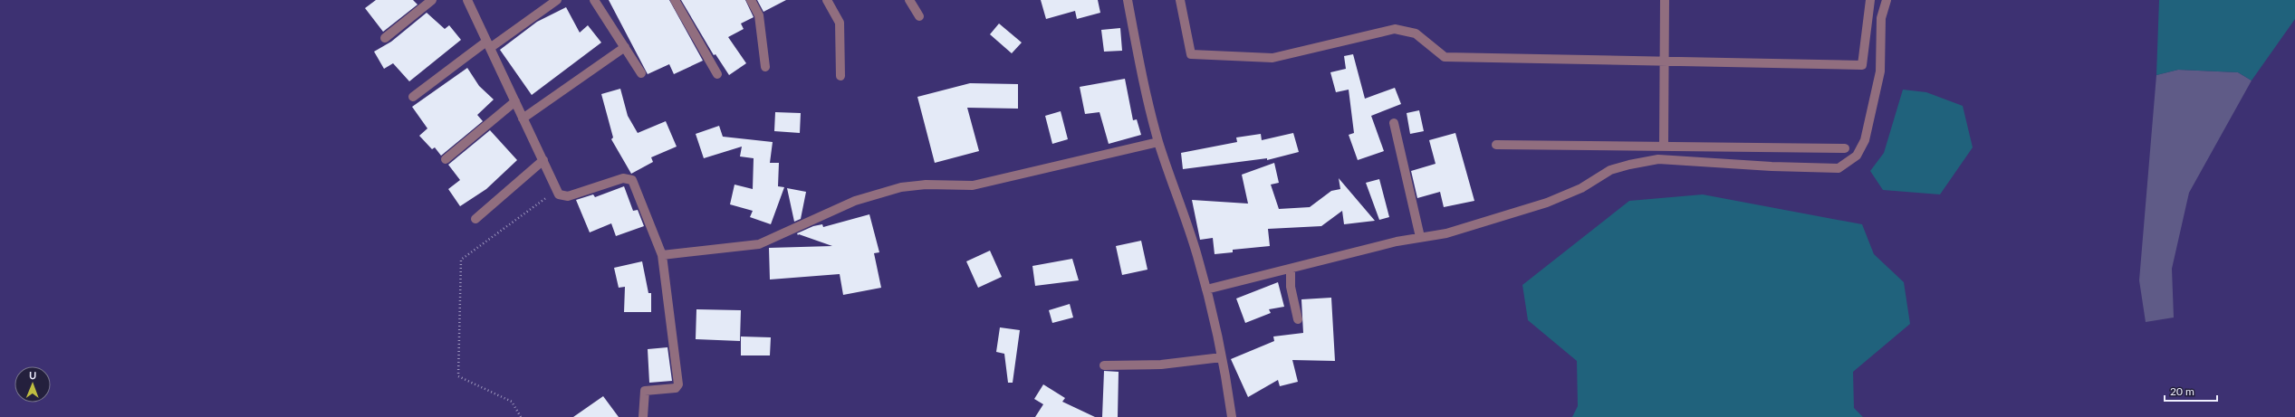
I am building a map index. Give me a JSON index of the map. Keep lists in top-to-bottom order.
{
  "scale_bar": "20 m",
  "north": "top"
}
